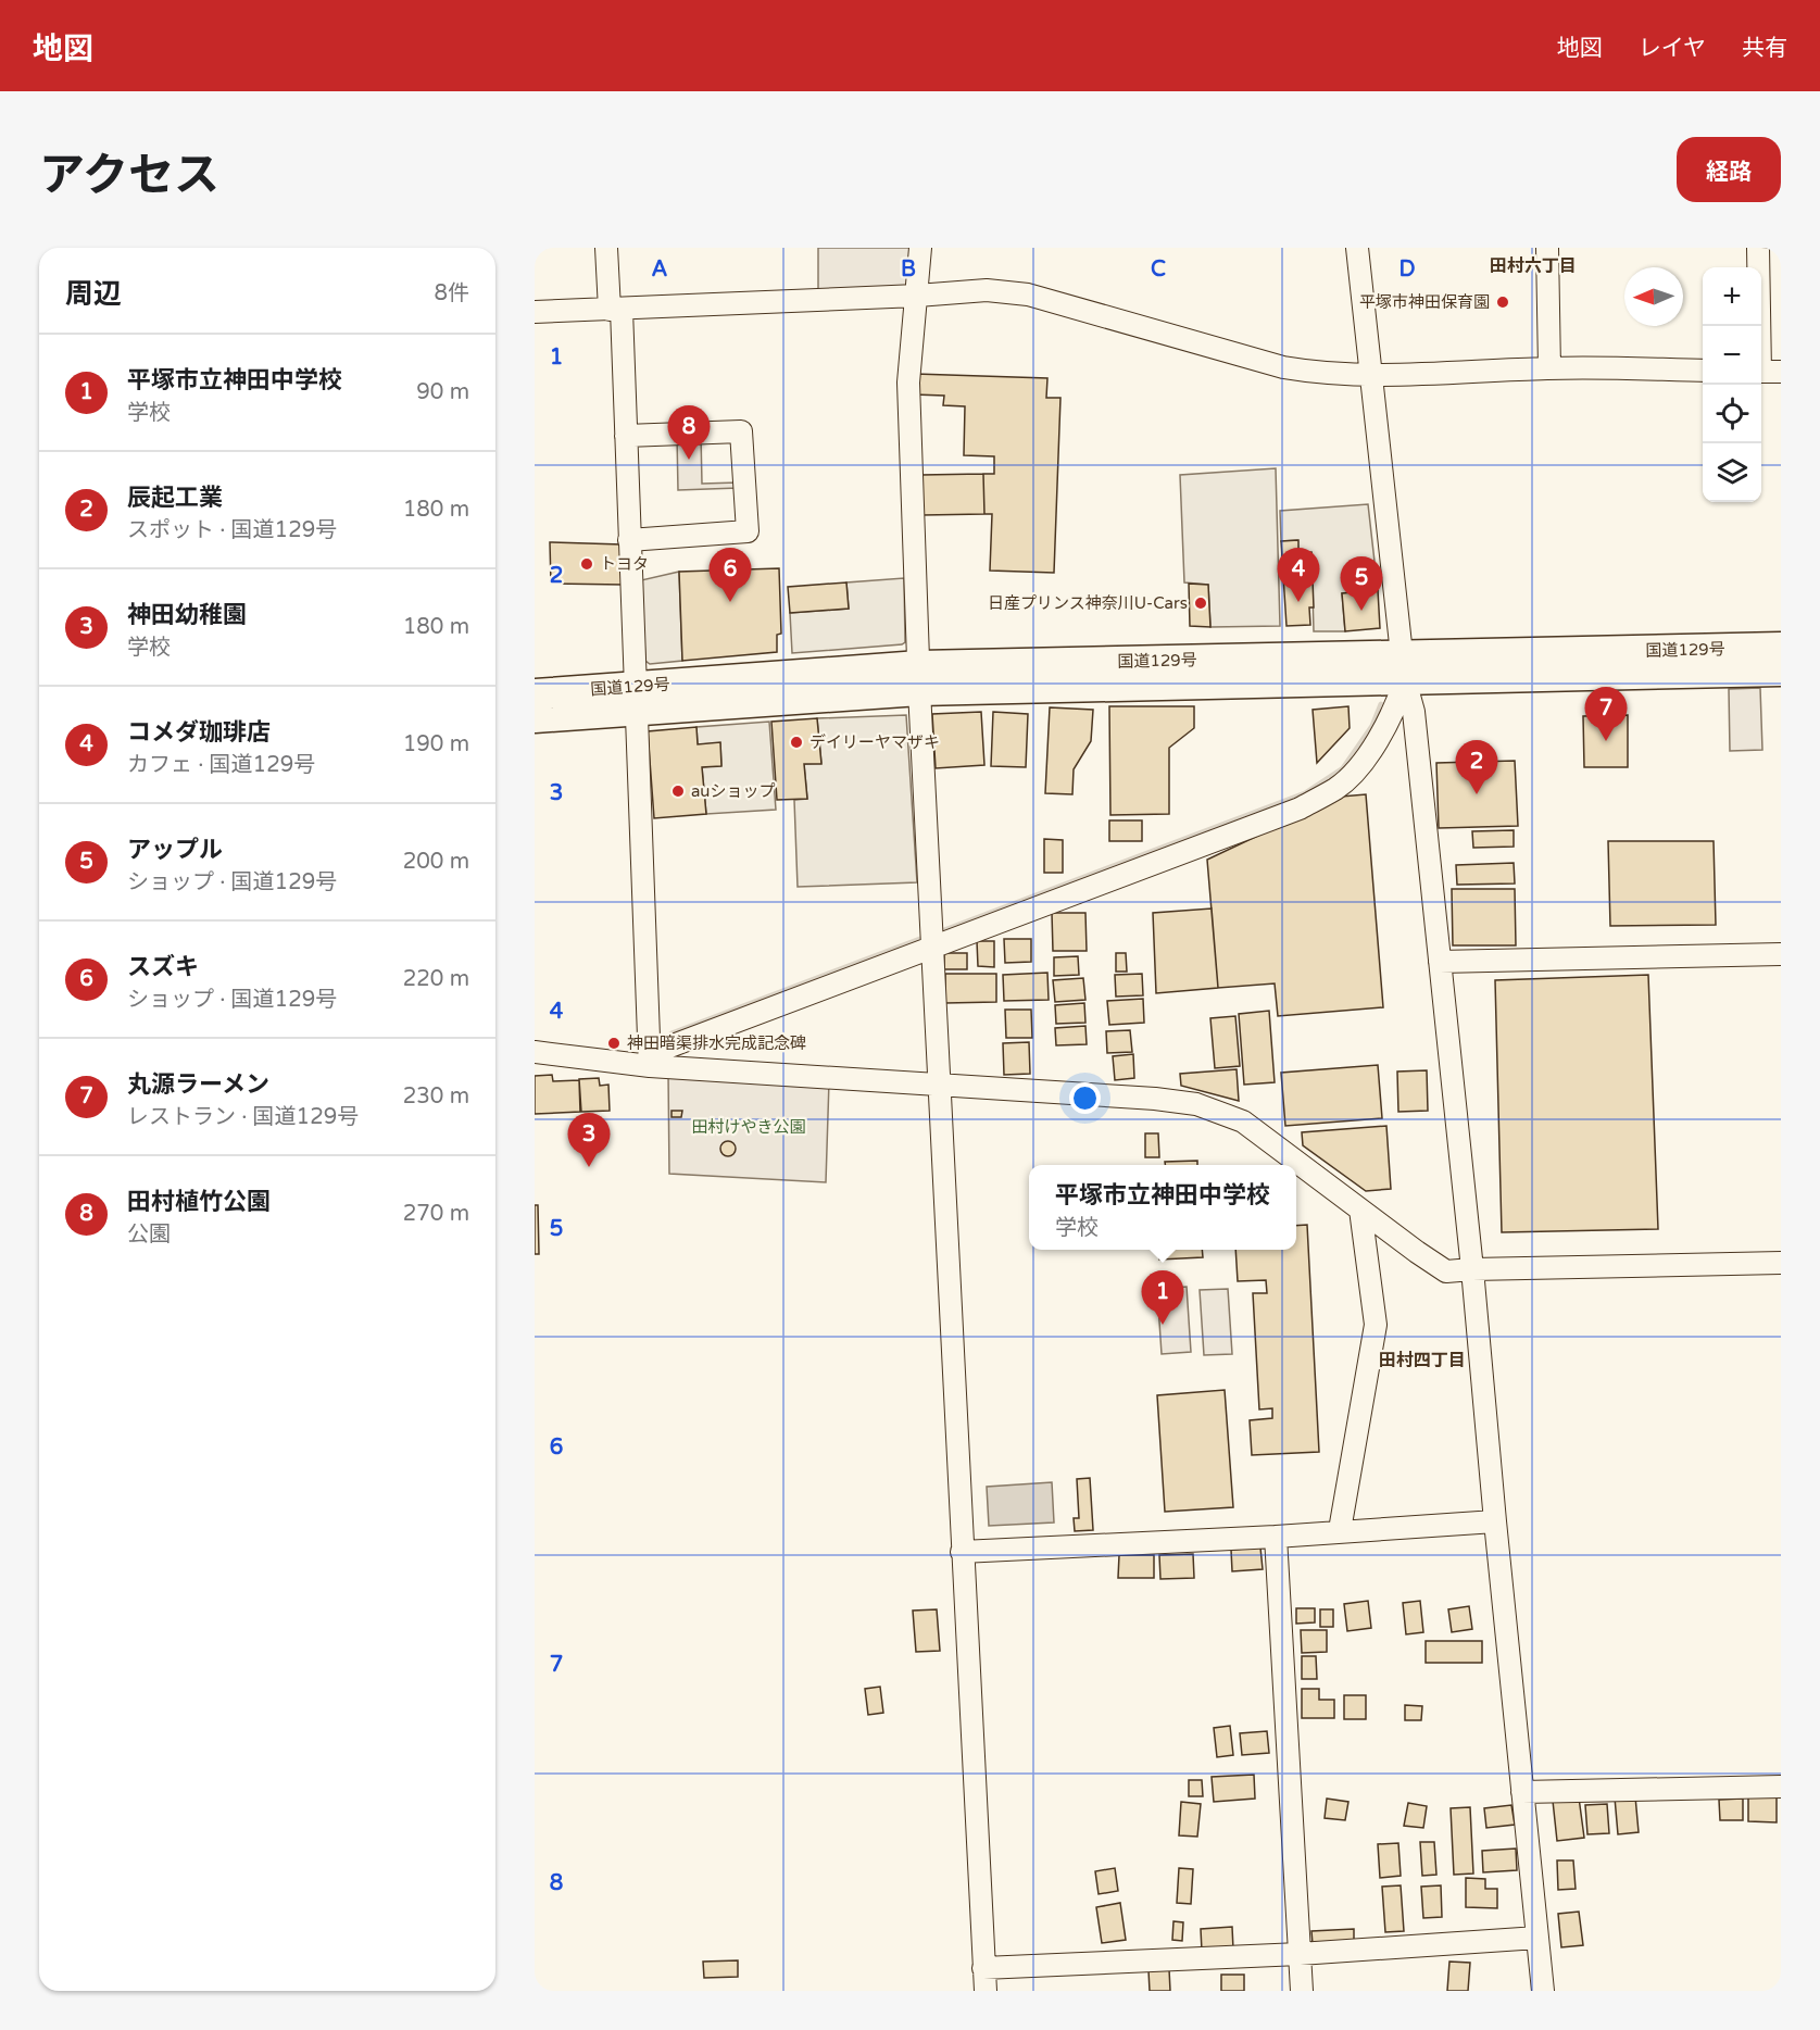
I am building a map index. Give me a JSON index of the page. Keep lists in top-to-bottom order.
{
  "streets": {
    "highway": ["国道129号"]
  },
  "districts": ["田村六丁目", "田村四丁目"],
  "parks": ["田村けやき公園"],
  "places": [
    "平塚市神田保育園",
    "トヨタ",
    "日産プリンス神奈川U-Cars",
    "デイリーヤマザキ",
    "auショップ",
    "神田暗渠排水完成記念碑"
  ],
  "north": "left",
  "page": {
    "header": "地図",
    "nav": ["地図", "レイヤ", "共有"],
    "title": "アクセス",
    "buttons": "経路",
    "heading": ["周辺", "8件"],
    "map_buttons": ["+", "−"],
    "list": [
      {
        "mark": "1",
        "name": "平塚市立神田中学校",
        "note": "学校",
        "value": "90 m"
      },
      {
        "mark": "2",
        "name": "辰起工業",
        "note": "スポット · 国道129号",
        "value": "180 m"
      },
      {
        "mark": "3",
        "name": "神田幼稚園",
        "note": "学校",
        "value": "180 m"
      },
      {
        "mark": "4",
        "name": "コメダ珈琲店",
        "note": "カフェ · 国道129号",
        "value": "190 m"
      },
      {
        "mark": "5",
        "name": "アップル",
        "note": "ショップ · 国道129号",
        "value": "200 m"
      },
      {
        "mark": "6",
        "name": "スズキ",
        "note": "ショップ · 国道129号",
        "value": "220 m"
      },
      {
        "mark": "7",
        "name": "丸源ラーメン",
        "note": "レストラン · 国道129号",
        "value": "230 m"
      },
      {
        "mark": "8",
        "name": "田村植竹公園",
        "note": "公園",
        "value": "270 m"
      }
    ],
    "pins": [
      "8",
      "4",
      "6",
      "5",
      "7",
      "2",
      "3",
      "1"
    ],
    "popup": ["平塚市立神田中学校", "学校"]
  },
  "grid": {
    "columns": [
      "A",
      "B",
      "C",
      "D"
    ],
    "rows": [
      "1",
      "2",
      "3",
      "4",
      "5",
      "6",
      "7",
      "8"
    ]
  }
}
